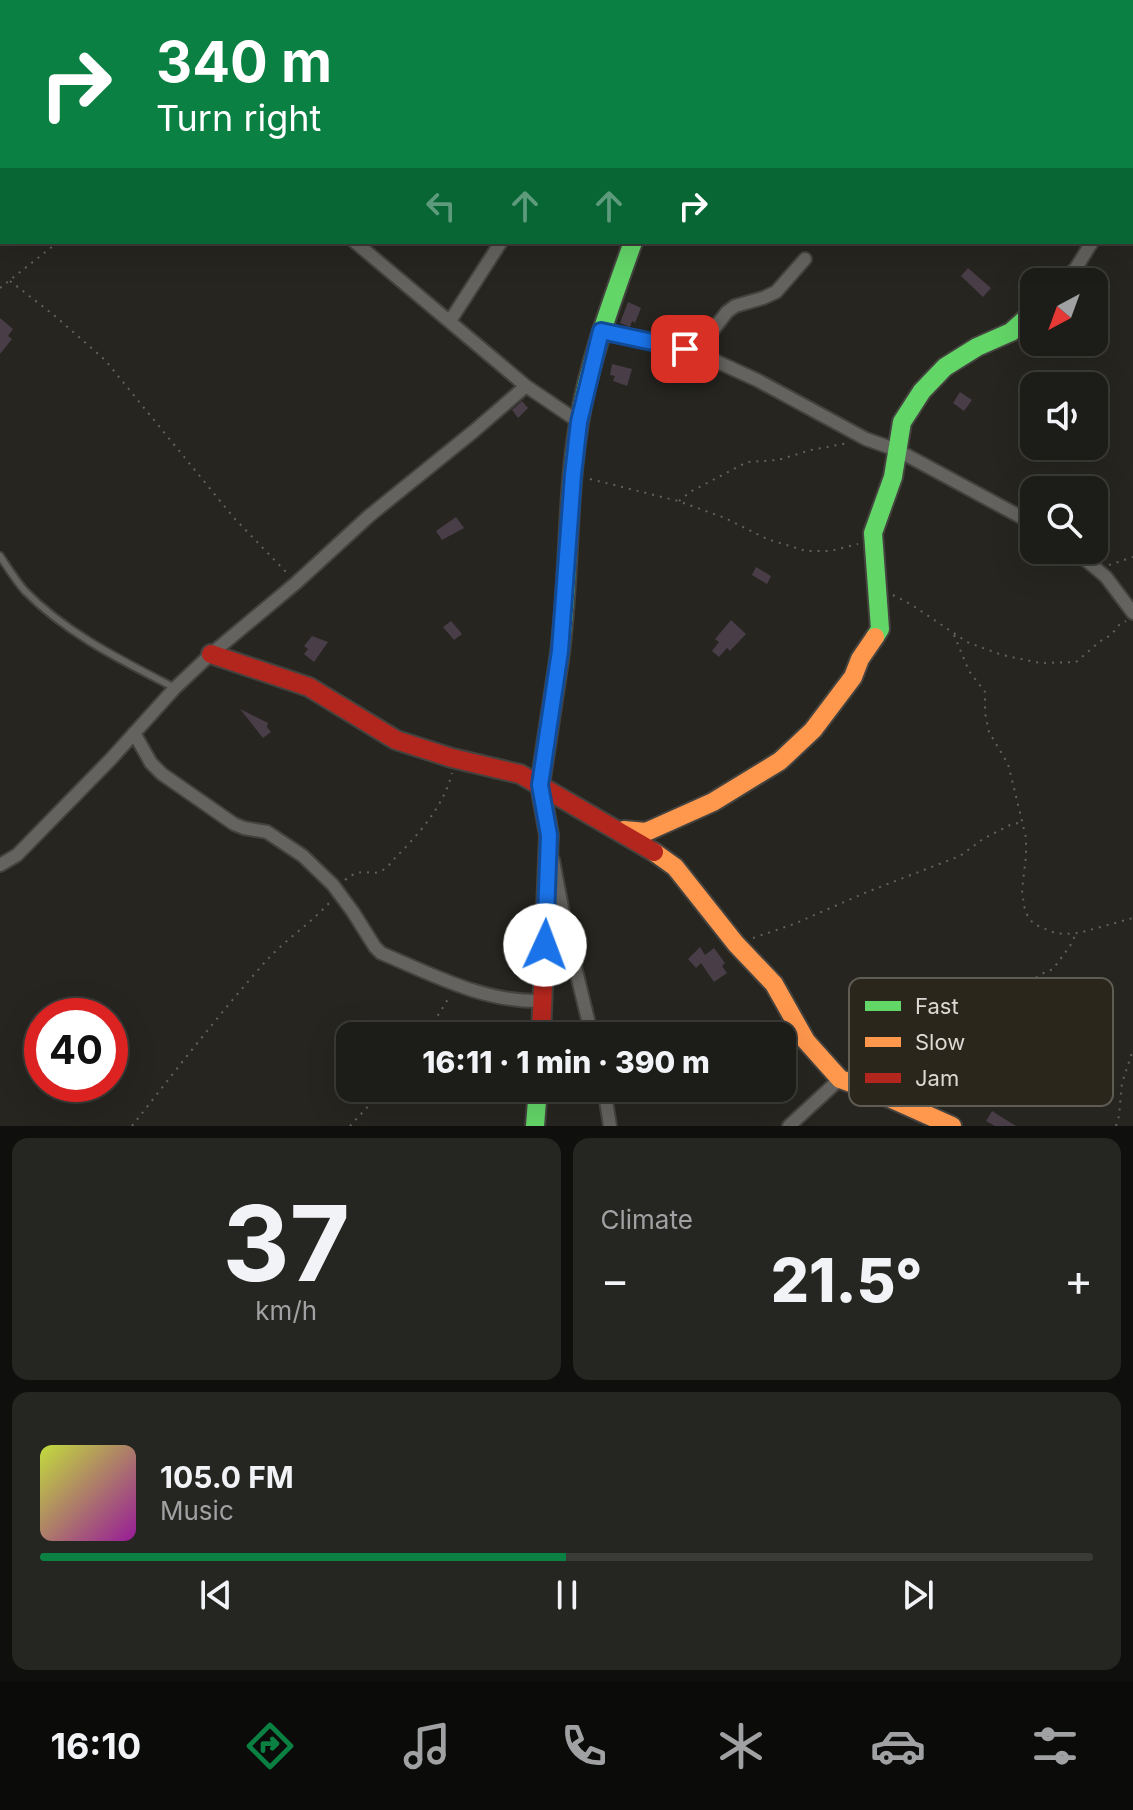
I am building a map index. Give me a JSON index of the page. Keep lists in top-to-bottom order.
{
  "legend": ["Fast", "Slow", "Jam"],
  "north": "bottom left",
  "page": {
    "turn": ["340 m", "Turn right"],
    "limit": "40",
    "trip": "16:11 · 1 min · 390 m",
    "tile": [
      ["37", "km/h"],
      "Climate"
    ],
    "heat": ["−", "21.5°", "+"],
    "song": ["105.0 FM", "Music"],
    "tabs": "16:10"
  }
}
